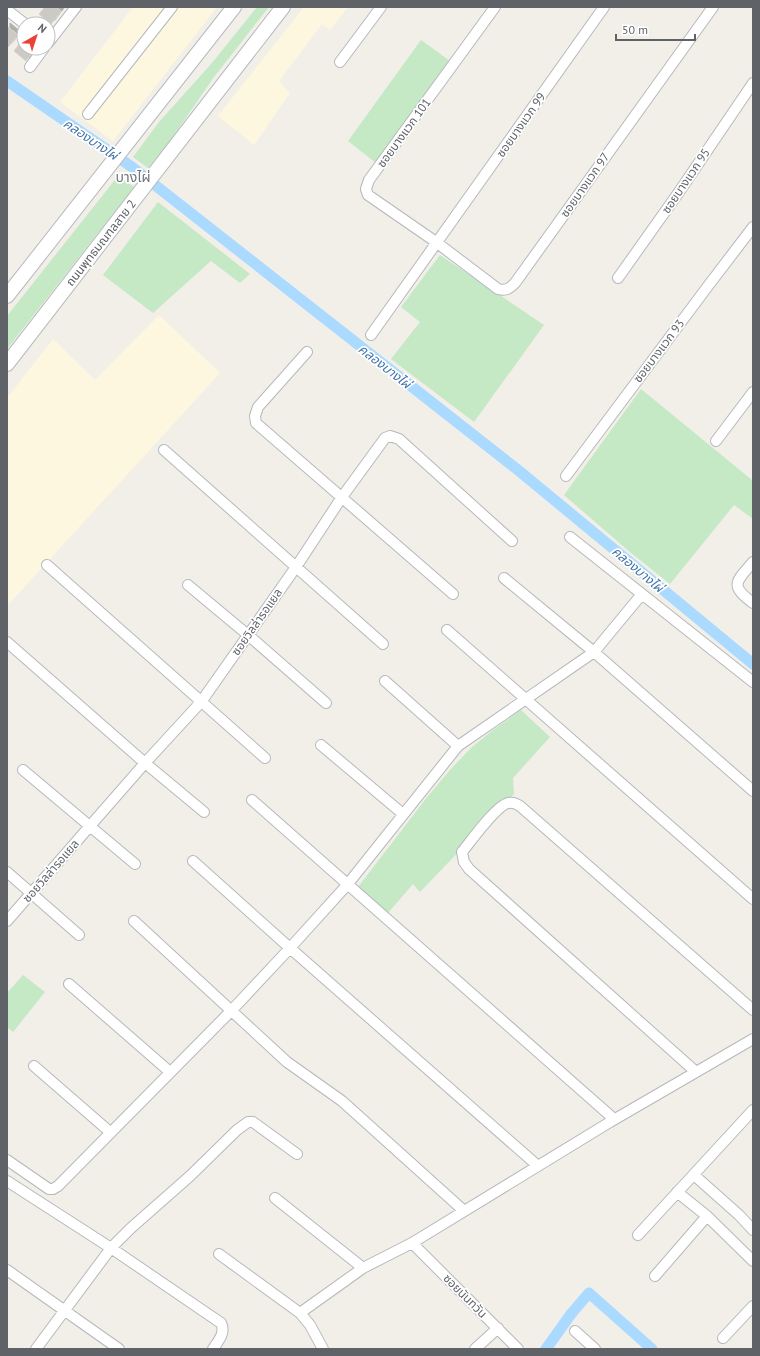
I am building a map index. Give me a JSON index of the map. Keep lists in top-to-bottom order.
{
  "streets": {
    "main road": ["ถนนพุทธมณฑลสาย 2"],
    "street": [
      "ซอยบางแวก 99",
      "ซอยบางแวก 101",
      "ซอยบางแวก 95",
      "ซอยบางแวก 97",
      "ซอยบางแวก 93",
      "ซอยวิลล่ารอแยล",
      "ซอยนันทวัน"
    ]
  },
  "crossings": [
    ["ซอยบางแวก 99", "ซอยบางแวก 101"],
    ["ซอยบางแวก 99", "ซอยบางแวก 97"],
    ["ซอยบางแวก 101", "ซอยบางแวก 97"]
  ],
  "districts": ["บางไผ่"],
  "water": ["คลองบางไผ่"],
  "scale_bar": "50 m",
  "north": "top right"
}
